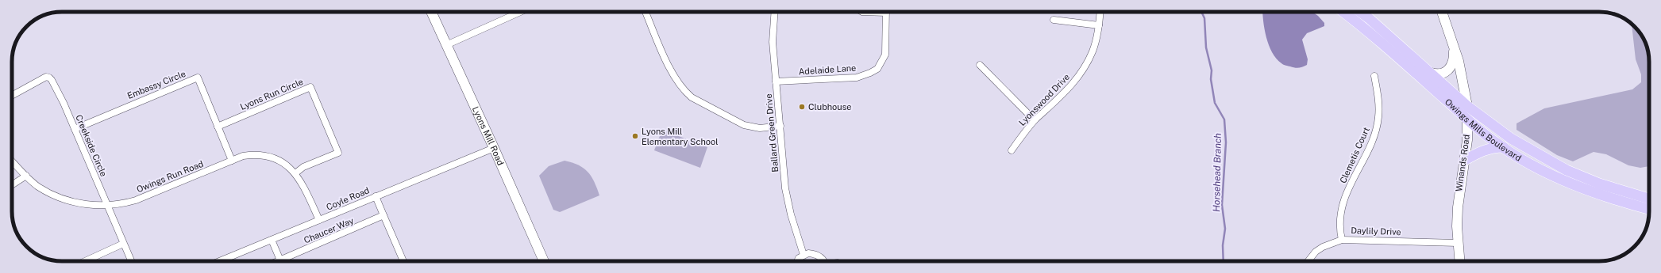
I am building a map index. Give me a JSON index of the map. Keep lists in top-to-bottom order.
{
  "streets": {
    "main road": ["Owings Mills Boulevard"],
    "street": [
      "Adelaide Lane",
      "Embassy Circle",
      "Lyons Run Circle",
      "Lyonswood Drive",
      "Ballard Green Drive",
      "Lyons Mill Road",
      "Creekside Circle",
      "Clemetis Court",
      "Winands Road",
      "Owings Run Road",
      "Coyle Road",
      "Chaucer Way",
      "Daylily Drive"
    ]
  },
  "crossings": [
    ["Adelaide Lane", "Ballard Green Drive"],
    ["Embassy Circle", "Lyons Run Circle"],
    ["Embassy Circle", "Creekside Circle"],
    ["Embassy Circle", "Owings Run Road"],
    ["Lyons Run Circle", "Owings Run Road"],
    ["Owings Mills Boulevard", "Winands Road"],
    ["Lyons Mill Road", "Coyle Road"],
    ["Creekside Circle", "Owings Run Road"],
    ["Clemetis Court", "Daylily Drive"],
    ["Winands Road", "Daylily Drive"],
    ["Owings Run Road", "Coyle Road"]
  ],
  "water": ["Horsehead Branch"],
  "places": ["Clubhouse", "Lyons Mill Elementary School"]
}
